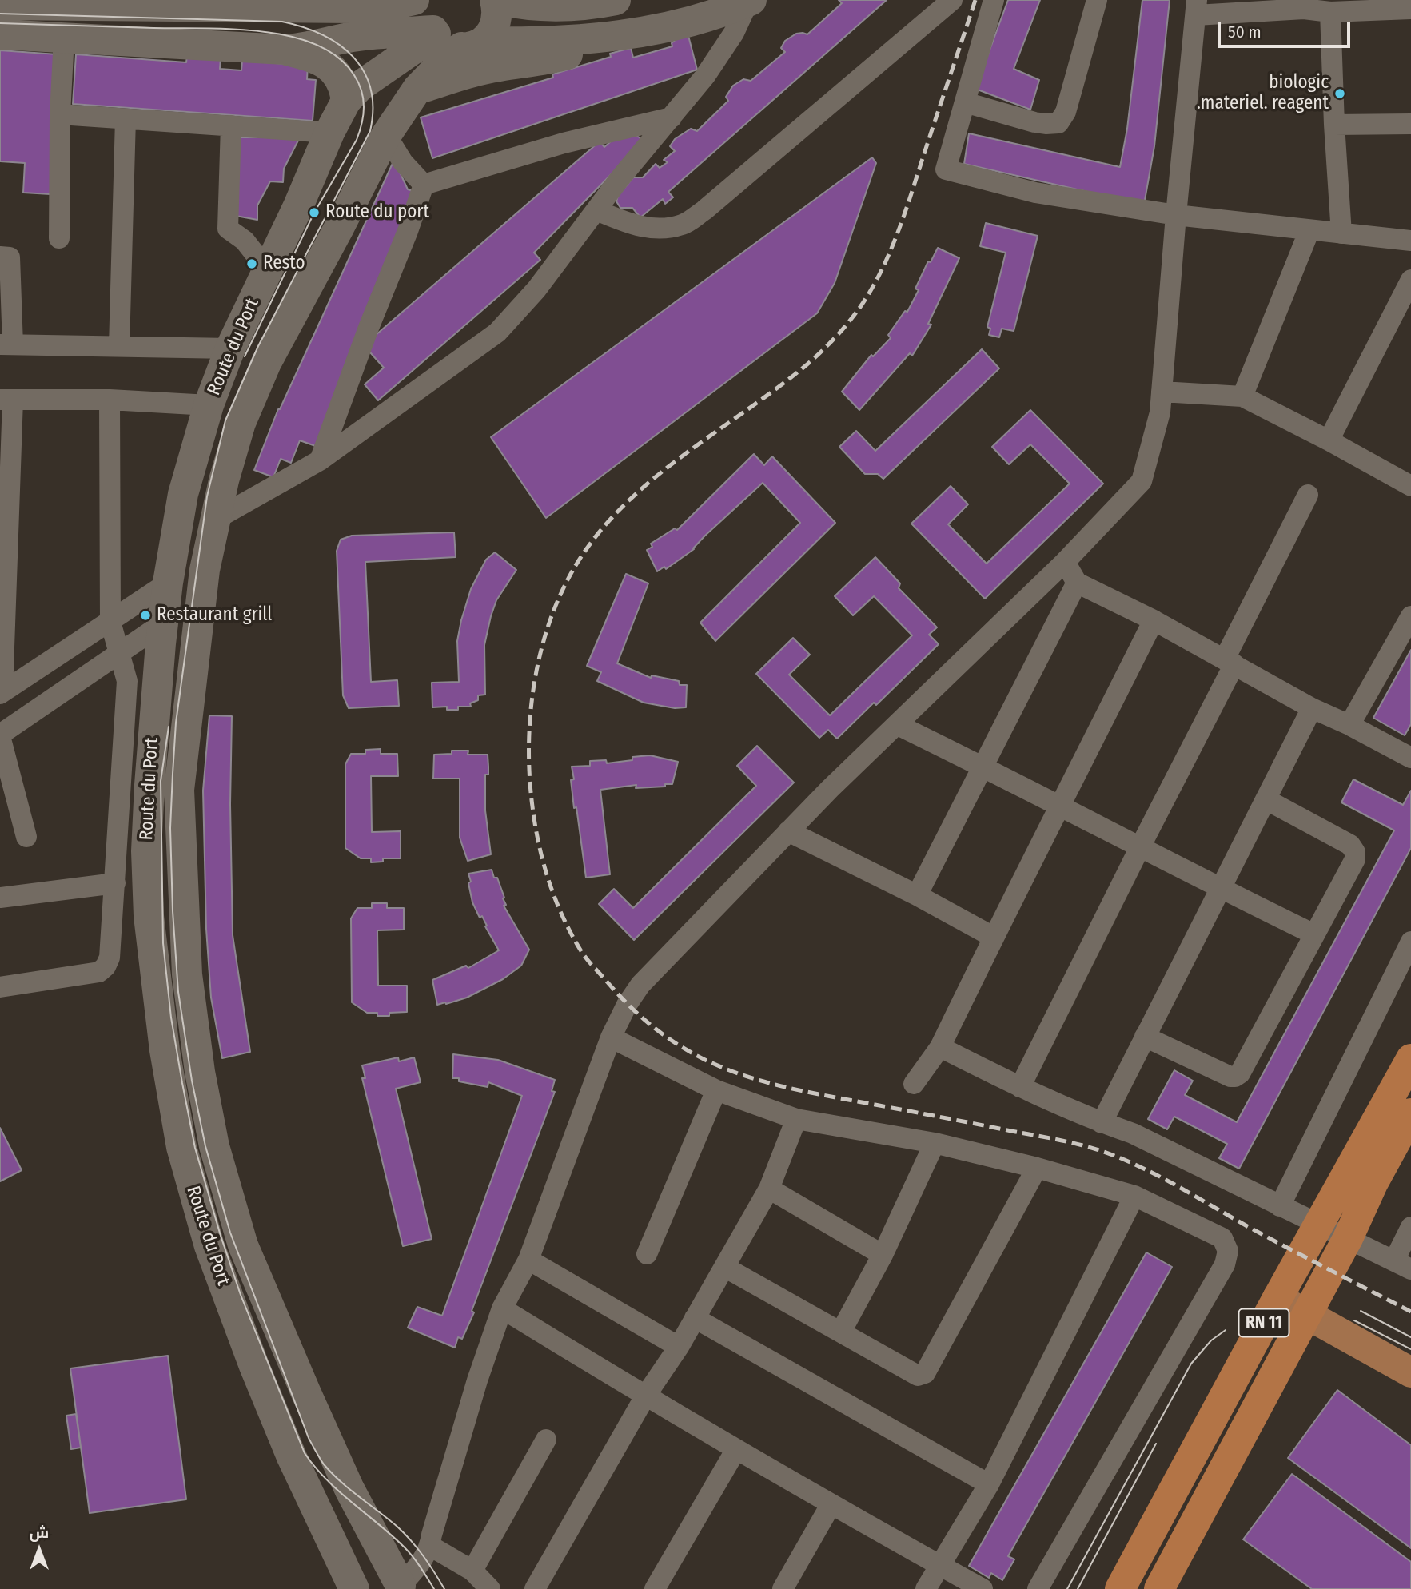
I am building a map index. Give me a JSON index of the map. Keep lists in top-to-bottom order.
{
  "streets": {
    "highway": ["RN 11"],
    "main road": ["Route du Port"]
  },
  "places": [
    "biologic .materiel. reagent",
    "Route du port",
    "Resto",
    "Restaurant grill"
  ],
  "scale_bar": "50 m",
  "north": "top"
}
